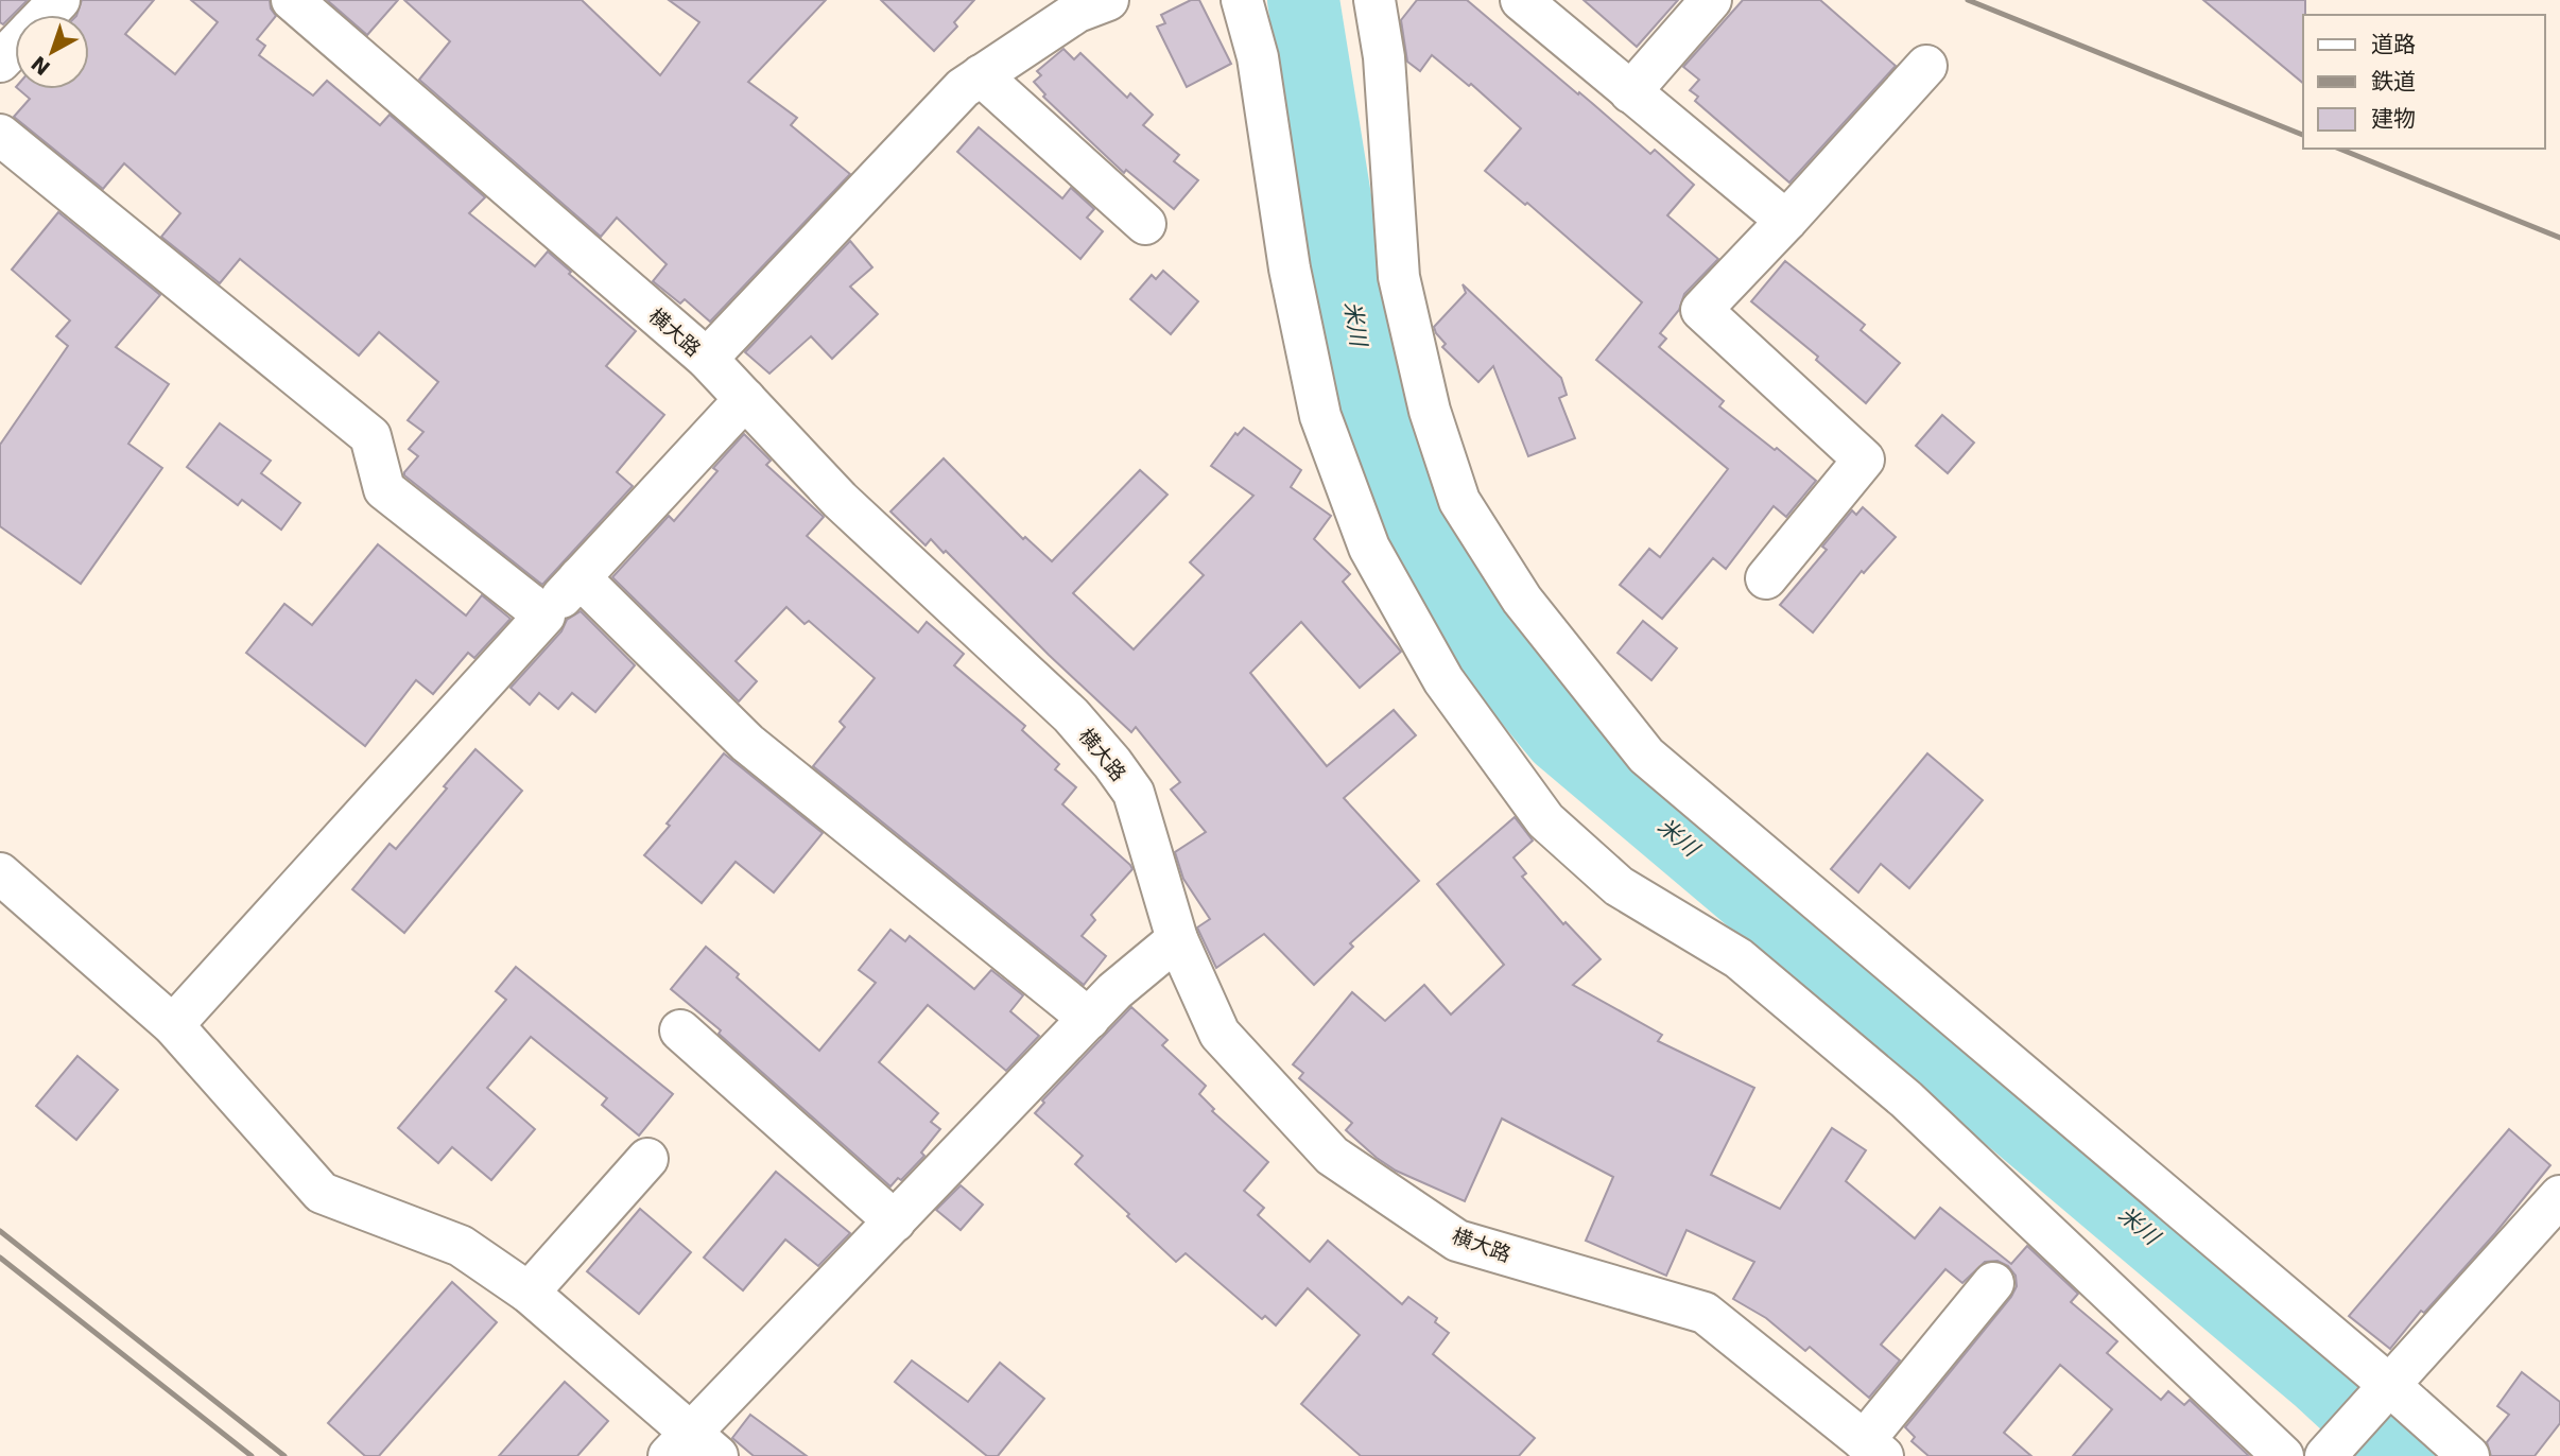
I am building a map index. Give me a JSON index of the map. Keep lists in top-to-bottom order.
{
  "streets": {
    "street": ["横大路"]
  },
  "water": ["米川"],
  "legend": ["道路", "鉄道", "建物"],
  "north": "bottom left"
}
